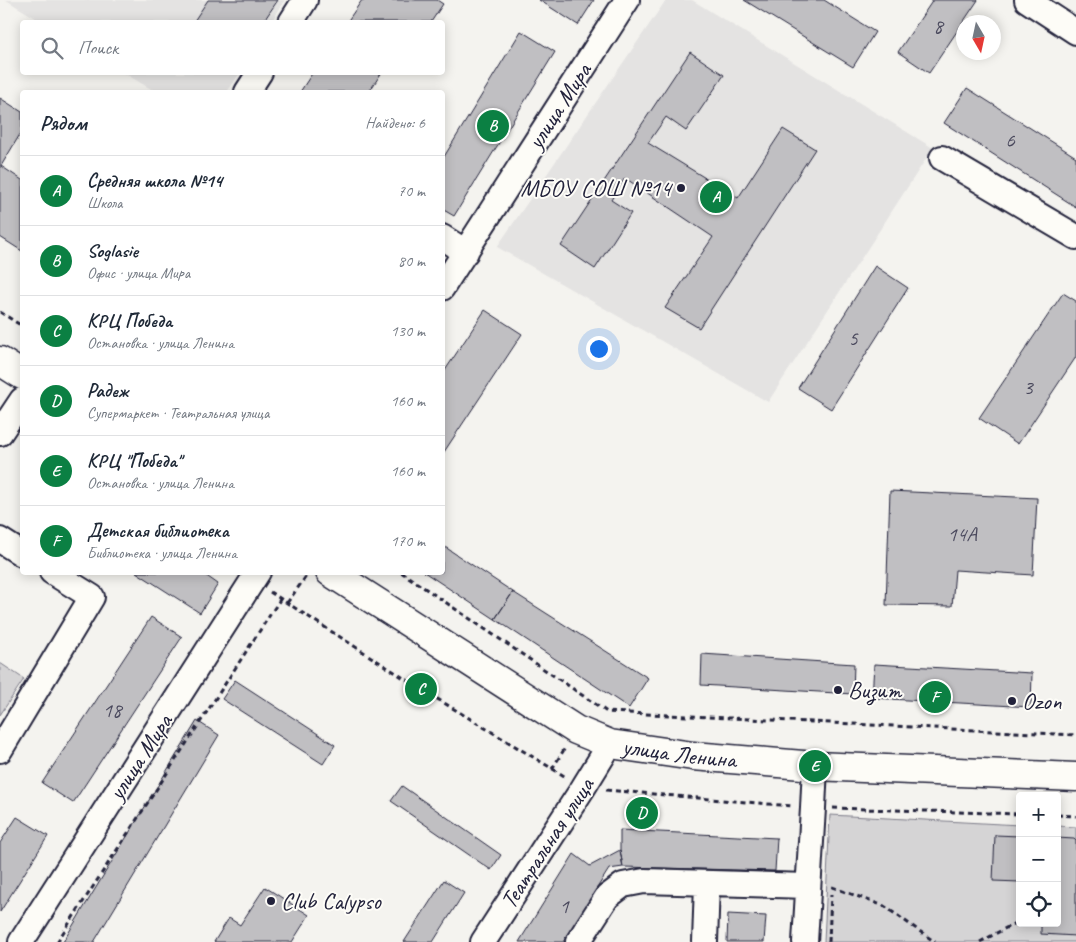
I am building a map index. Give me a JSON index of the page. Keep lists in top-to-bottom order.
{
  "streets": {
    "main road": ["улица Ленина"],
    "street": ["улица Мира", "Театральная улица"]
  },
  "crossings": [
    ["улица Ленина", "Театральная улица"]
  ],
  "places": [
    "МБОУ СОШ №14",
    "Визит",
    "Ozon",
    "Club Calypso"
  ],
  "house_numbers": [
    "8",
    "6",
    "5",
    "3",
    "14А",
    "18",
    "1"
  ],
  "north": "bottom",
  "page": {
    "search": "Поиск",
    "heading": ["Рядом", "Найдено: 6"],
    "pins": [
      "B",
      "A",
      "C",
      "F",
      "E",
      "D"
    ],
    "list": [
      {
        "mark": "A",
        "name": "Средняя школа №14",
        "note": "Школа",
        "value": "70 m"
      },
      {
        "mark": "B",
        "name": "Soglasie",
        "note": "Офис · улица Мира",
        "value": "80 m"
      },
      {
        "mark": "C",
        "name": "КРЦ Победа",
        "note": "Остановка · улица Ленина",
        "value": "130 m"
      },
      {
        "mark": "D",
        "name": "Радеж",
        "note": "Супермаркет · Театральная улица",
        "value": "160 m"
      },
      {
        "mark": "E",
        "name": "КРЦ \"Победа\"",
        "note": "Остановка · улица Ленина",
        "value": "160 m"
      },
      {
        "mark": "F",
        "name": "Детская библиотека",
        "note": "Библиотека · улица Ленина",
        "value": "170 m"
      }
    ],
    "map_buttons": ["+", "−"]
  }
}
